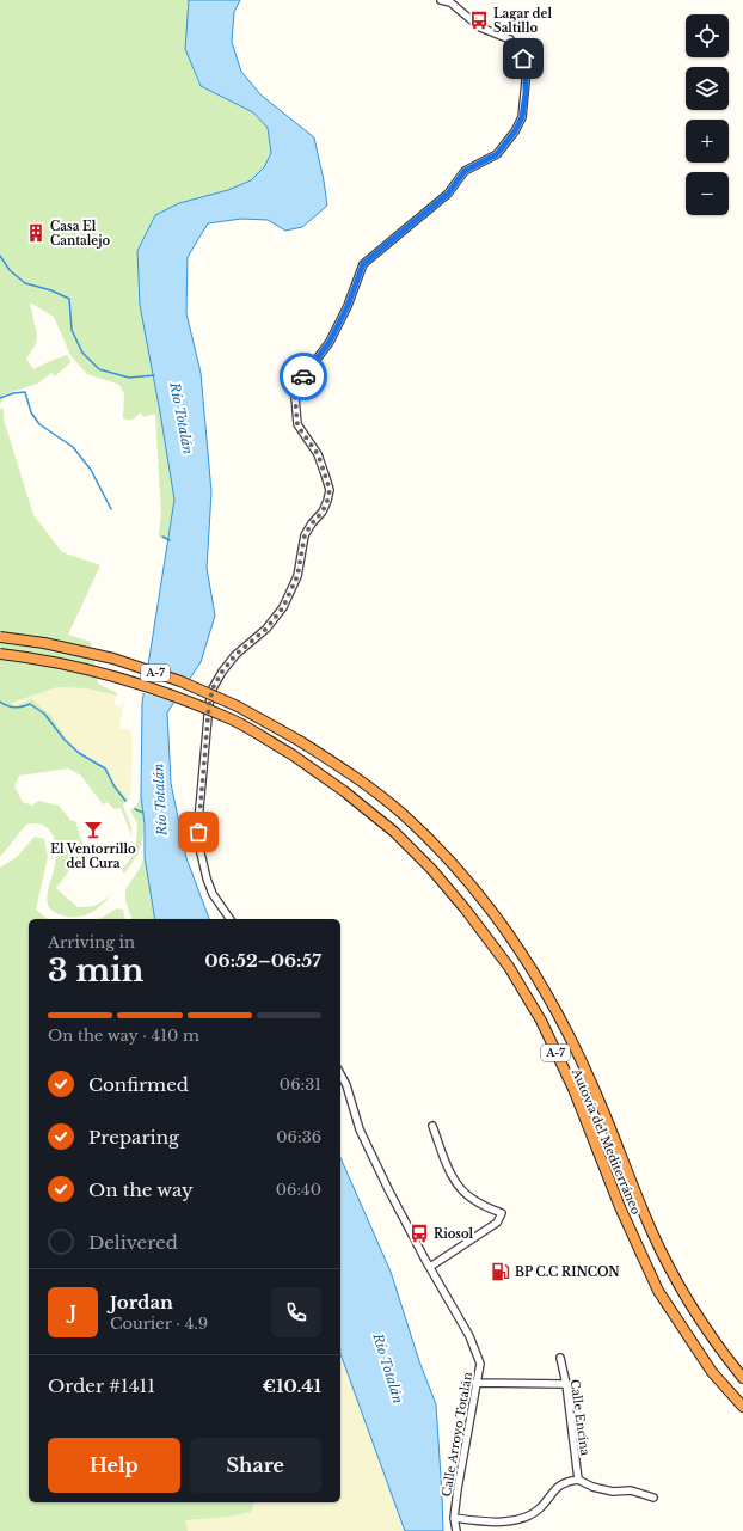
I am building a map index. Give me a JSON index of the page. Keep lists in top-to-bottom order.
{
  "streets": {
    "highway": ["A-7", "Autovía del Mediterráneo"],
    "street": ["Calle Encina", "Calle Arroyo Totalán"]
  },
  "water": ["Río Totalán"],
  "places": {
    "bus stop": ["Lagar del Saltillo", "Riosol"],
    "building": ["Casa El Cantalejo"],
    "bar": ["El Ventorrillo del Cura"],
    "fuel station": ["BP C.C RINCON"]
  },
  "page": {
    "map_buttons": ["+", "−"],
    "heading": ["3 min", "Arriving in", "06:52–06:57"],
    "panel": [
      "Jordan",
      "Courier · 4.9",
      "Order #1411",
      "€10.41"
    ],
    "bar": "On the way · 410 m",
    "list": [
      ["Confirmed", "06:31"],
      ["Preparing", "06:36"],
      ["On the way", "06:40"],
      "Delivered"
    ],
    "round": "J",
    "buttons": ["Help", "Share"]
  }
}
